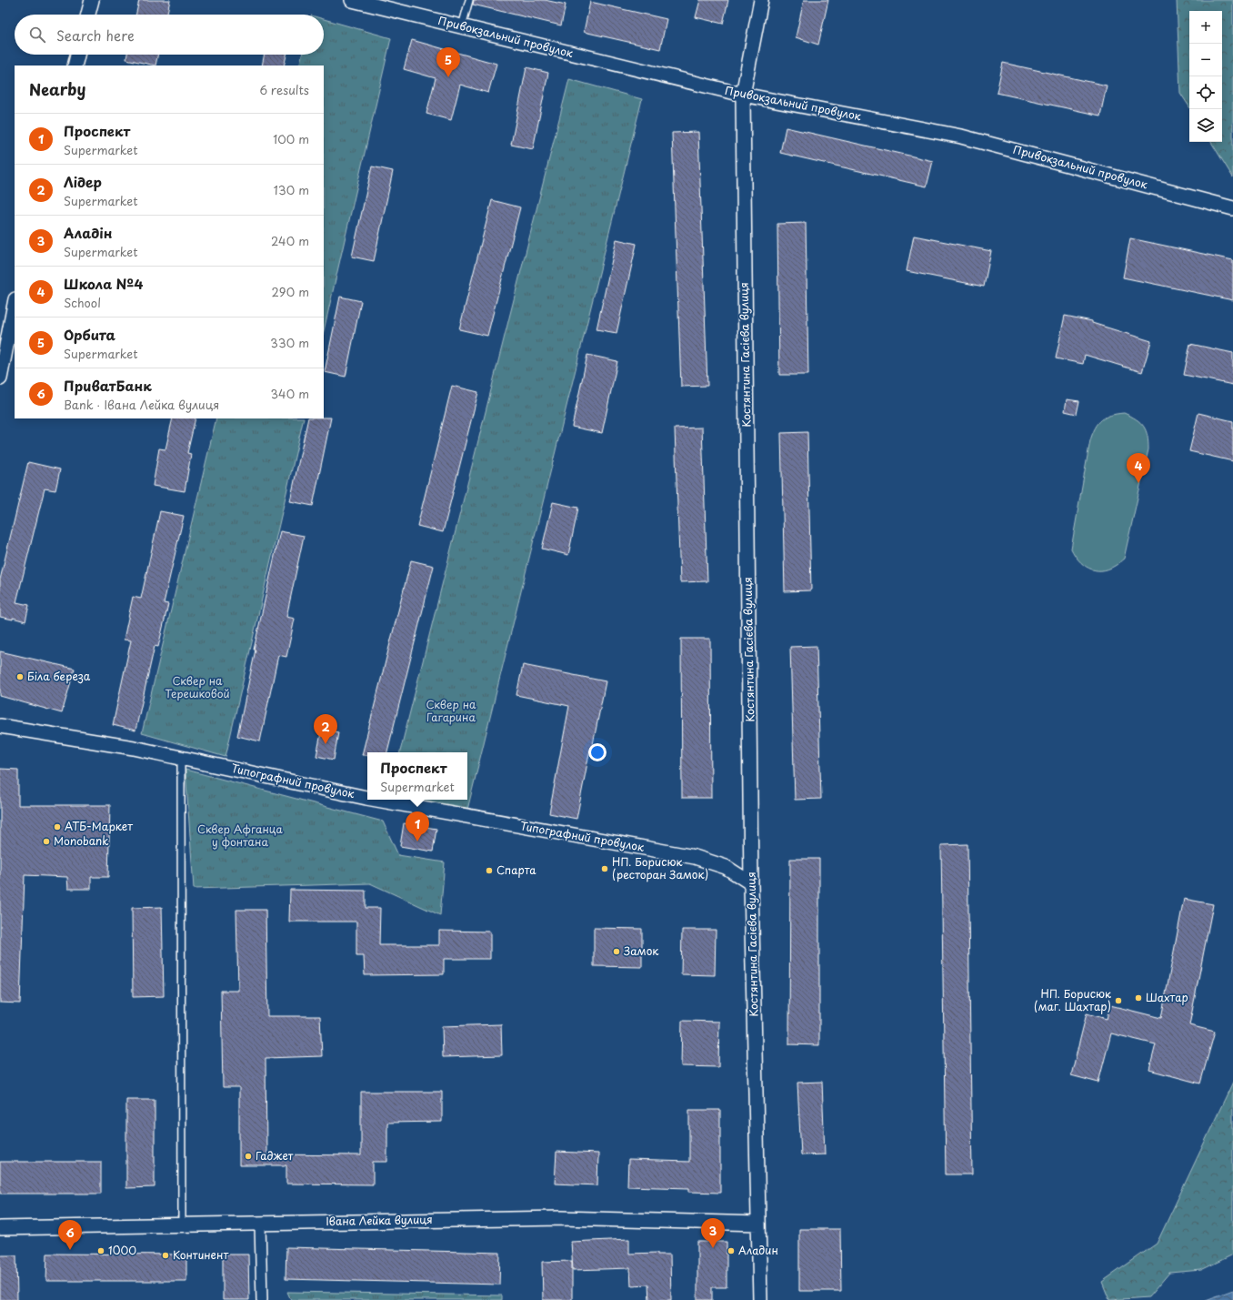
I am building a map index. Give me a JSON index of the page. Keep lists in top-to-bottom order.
{
  "streets": {
    "street": [
      "Привокзальний провулок",
      "Костянтина Гасієва вулиця",
      "Типографний провулок",
      "Івана Лейка вулиця"
    ]
  },
  "crossings": [
    ["Привокзальний провулок", "Костянтина Гасієва вулиця"],
    ["Костянтина Гасієва вулиця", "Типографний провулок"],
    ["Костянтина Гасієва вулиця", "Івана Лейка вулиця"]
  ],
  "parks": ["Сквер на Терешковой", "Сквер на Гагарина", "Сквер Афганца у фонтана"],
  "places": [
    "Біла береза",
    "АТБ-Маркет",
    "Monobank",
    "НП. Борисюк (ресторан Замок)",
    "Спарта",
    "Замок",
    "Шахтар",
    "НП. Борисюк (маг. Шахтар)",
    "Гаджет",
    "1000",
    "Аладин",
    "Континент"
  ],
  "page": {
    "map_buttons": ["+", "−"],
    "search": "Search here",
    "pins": [
      "5",
      "4",
      "2",
      "1",
      "3",
      "6"
    ],
    "heading": ["Nearby", "6 results"],
    "list": [
      {
        "mark": "1",
        "name": "Проспект",
        "note": "Supermarket",
        "value": "100 m"
      },
      {
        "mark": "2",
        "name": "Лідер",
        "note": "Supermarket",
        "value": "130 m"
      },
      {
        "mark": "3",
        "name": "Аладін",
        "note": "Supermarket",
        "value": "240 m"
      },
      {
        "mark": "4",
        "name": "Школа №4",
        "note": "School",
        "value": "290 m"
      },
      {
        "mark": "5",
        "name": "Орбита",
        "note": "Supermarket",
        "value": "330 m"
      },
      {
        "mark": "6",
        "name": "ПриватБанк",
        "note": "Bank · Івана Лейка вулиця",
        "value": "340 m"
      }
    ],
    "popup": ["Проспект", "Supermarket"]
  }
}
